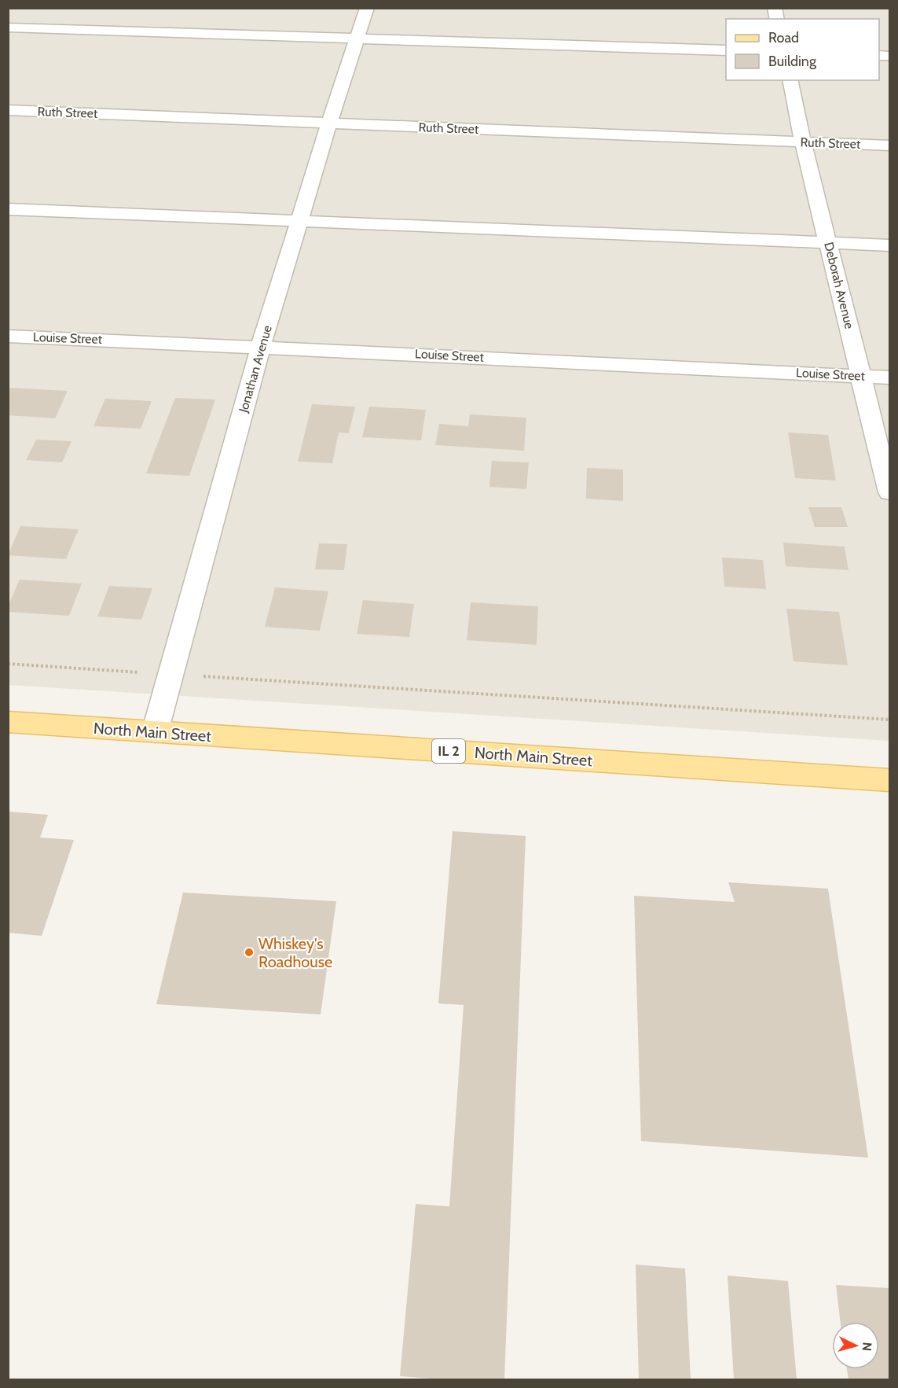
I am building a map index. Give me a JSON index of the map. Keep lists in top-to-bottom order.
{
  "streets": {
    "main road": ["North Main Street", "IL 2"],
    "street": [
      "Ruth Street",
      "Deborah Avenue",
      "Louise Street",
      "Jonathan Avenue"
    ]
  },
  "crossings": [
    ["Ruth Street", "Deborah Avenue"],
    ["Ruth Street", "Jonathan Avenue"],
    ["Deborah Avenue", "Louise Street"],
    ["Louise Street", "Jonathan Avenue"],
    ["Jonathan Avenue", "North Main Street"]
  ],
  "places": ["Whiskey's Roadhouse"],
  "legend": ["Road", "Building"],
  "north": "right"
}
